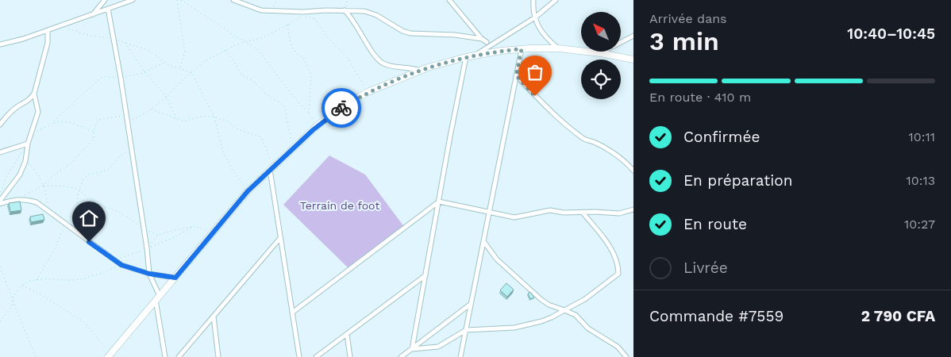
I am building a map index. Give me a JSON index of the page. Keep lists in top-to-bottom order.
{
  "parks": ["Terrain de foot"],
  "north": "top left",
  "page": {
    "heading": ["3 min", "Arrivée dans", "10:40–10:45"],
    "panel": ["Commande #7559", "2 790 CFA"],
    "bar": "En route · 410 m",
    "list": [
      ["Confirmée", "10:11"],
      ["En préparation", "10:13"],
      ["En route", "10:27"],
      "Livrée"
    ]
  }
}
